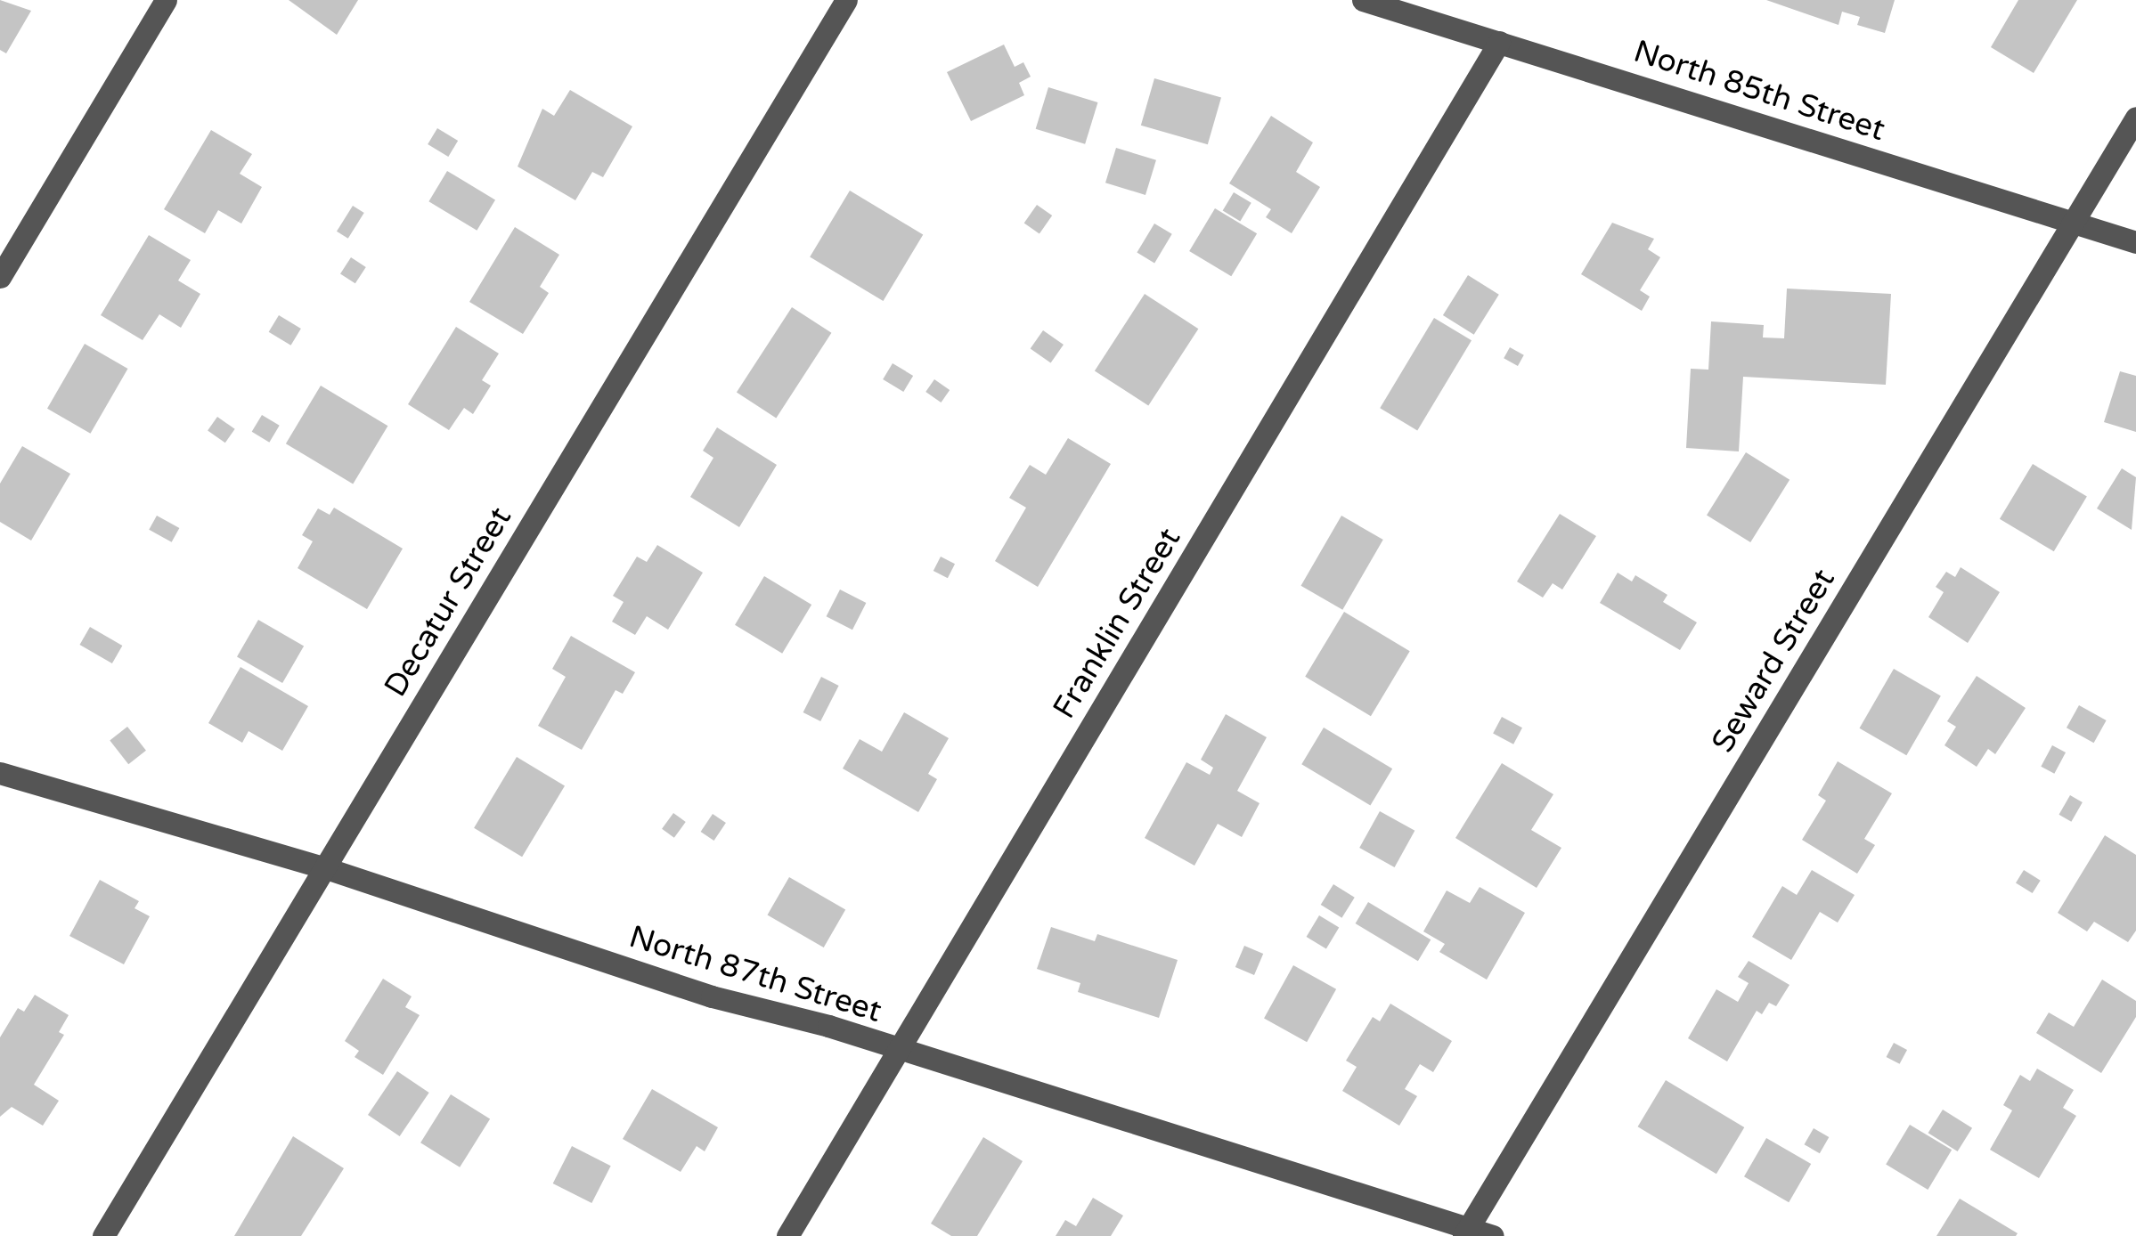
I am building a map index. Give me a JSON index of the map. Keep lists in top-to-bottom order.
{
  "streets": {
    "street": [
      "North 85th Street",
      "Decatur Street",
      "Franklin Street",
      "Seward Street",
      "North 87th Street"
    ]
  },
  "crossings": [
    ["North 85th Street", "Franklin Street"],
    ["North 85th Street", "Seward Street"],
    ["Decatur Street", "North 87th Street"],
    ["Franklin Street", "North 87th Street"],
    ["Seward Street", "North 87th Street"]
  ]
}
